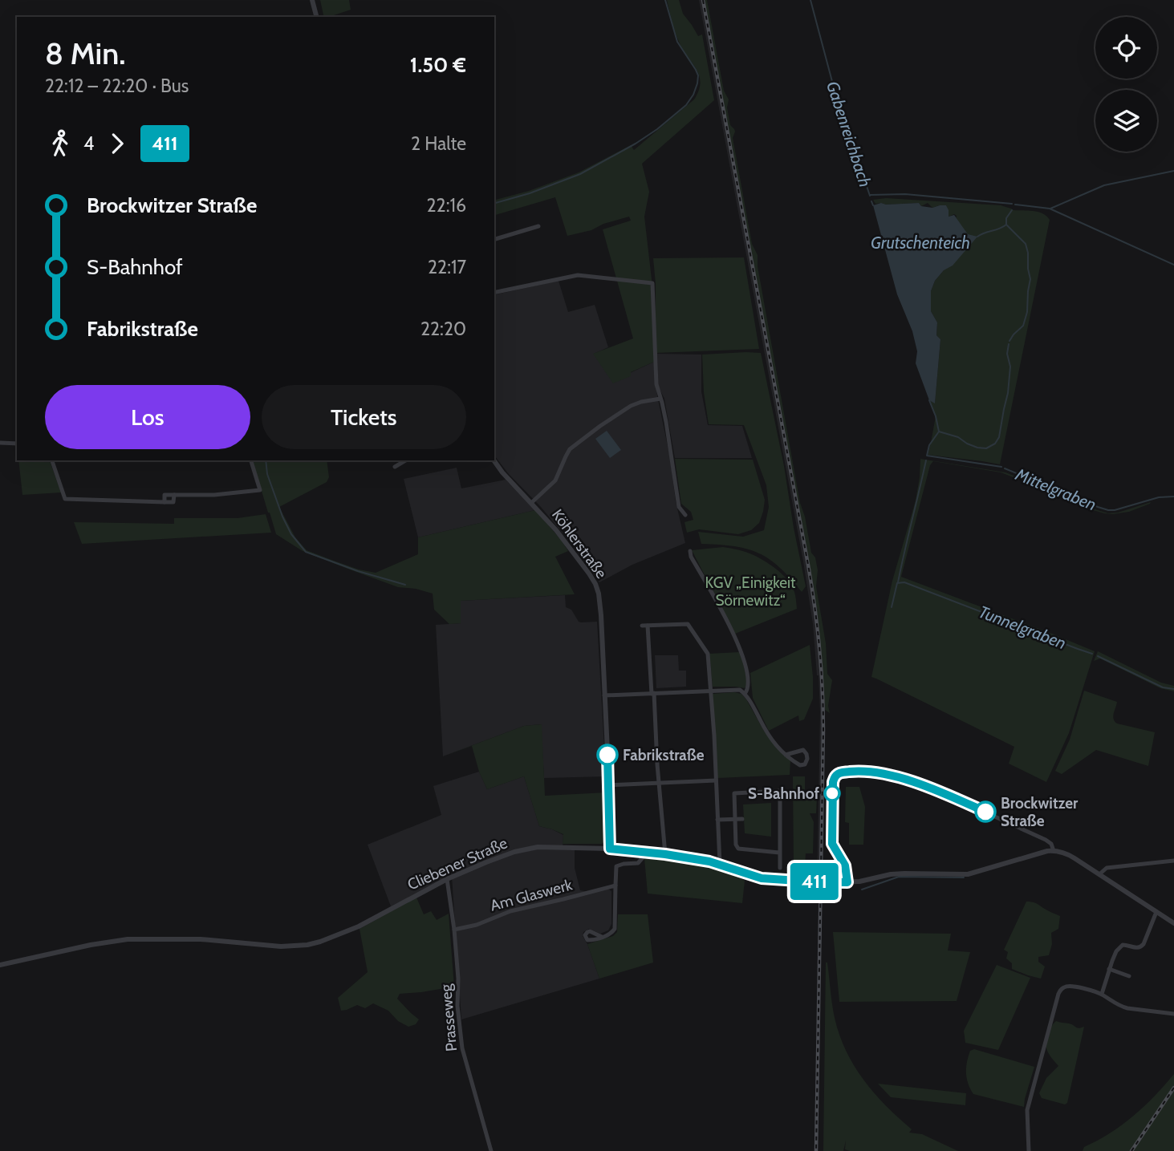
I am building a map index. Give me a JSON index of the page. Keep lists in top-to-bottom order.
{
  "streets": {
    "street": [
      "Köhlerstraße",
      "Cliebener Straße",
      "Am Glaswerk",
      "Prasseweg"
    ]
  },
  "crossings": [
    ["Cliebener Straße", "Prasseweg"],
    ["Am Glaswerk", "Prasseweg"]
  ],
  "water": [
    "Gabenreichbach",
    "Grutschenteich",
    "Mittelgraben",
    "Tunnelgraben"
  ],
  "parks": ["KGV „Einigkeit Sörnewitz“"],
  "places": ["Fabrikstraße", "S-Bahnhof", "Brockwitzer Straße"],
  "lines": ["bus line 411"],
  "page": {
    "on_map": "411",
    "heading": ["8 Min.", "22:12 – 22:20 · Bus", "1.50 €"],
    "legs": ["4", "411", "2 Halte"],
    "list": [
      {
        "name": "Brockwitzer Straße",
        "value": "22:16"
      },
      {
        "name": "S-Bahnhof",
        "value": "22:17"
      },
      {
        "name": "Fabrikstraße",
        "value": "22:20"
      }
    ],
    "buttons": ["Los", "Tickets"]
  }
}
